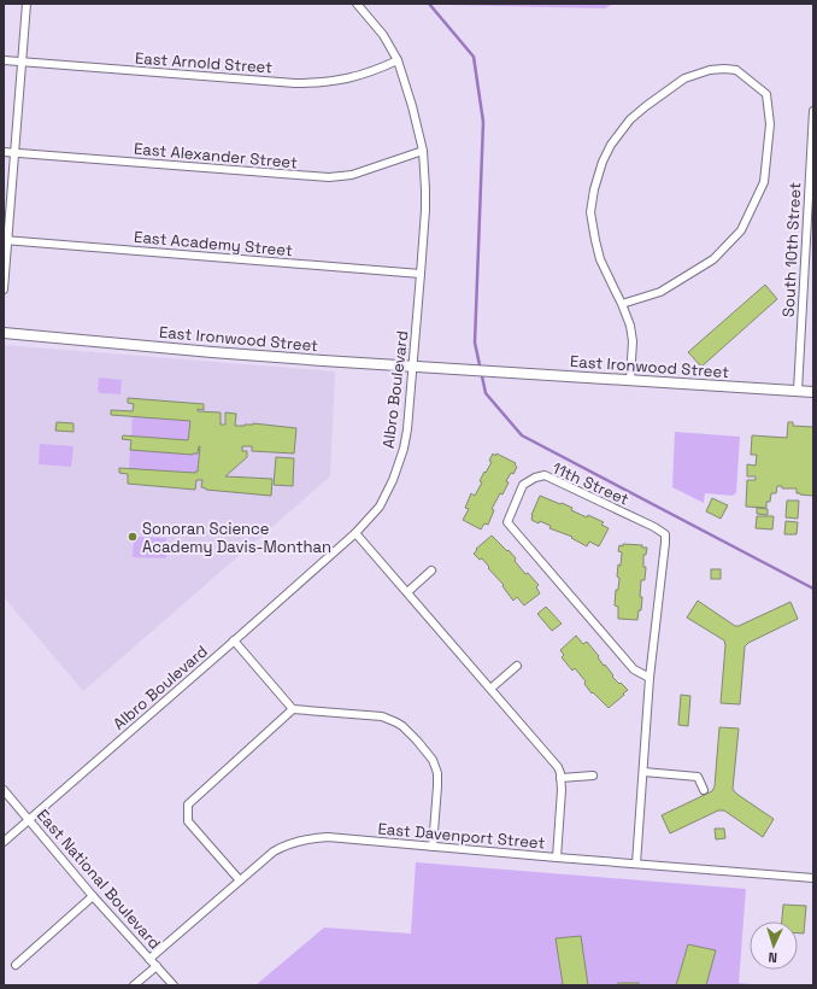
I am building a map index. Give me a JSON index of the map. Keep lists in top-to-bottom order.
{
  "streets": {
    "street": [
      "East Arnold Street",
      "East Alexander Street",
      "East Academy Street",
      "South 10th Street",
      "East Ironwood Street",
      "Albro Boulevard",
      "11th Street",
      "East Davenport Street",
      "East National Boulevard"
    ]
  },
  "crossings": [
    ["East Arnold Street", "Albro Boulevard"],
    ["East Alexander Street", "Albro Boulevard"],
    ["East Academy Street", "Albro Boulevard"],
    ["South 10th Street", "East Ironwood Street"],
    ["East Ironwood Street", "Albro Boulevard"],
    ["Albro Boulevard", "East National Boulevard"],
    ["11th Street", "East Davenport Street"],
    ["East Davenport Street", "East National Boulevard"]
  ],
  "places": ["Sonoran Science Academy Davis-Monthan"],
  "north": "bottom"
}
